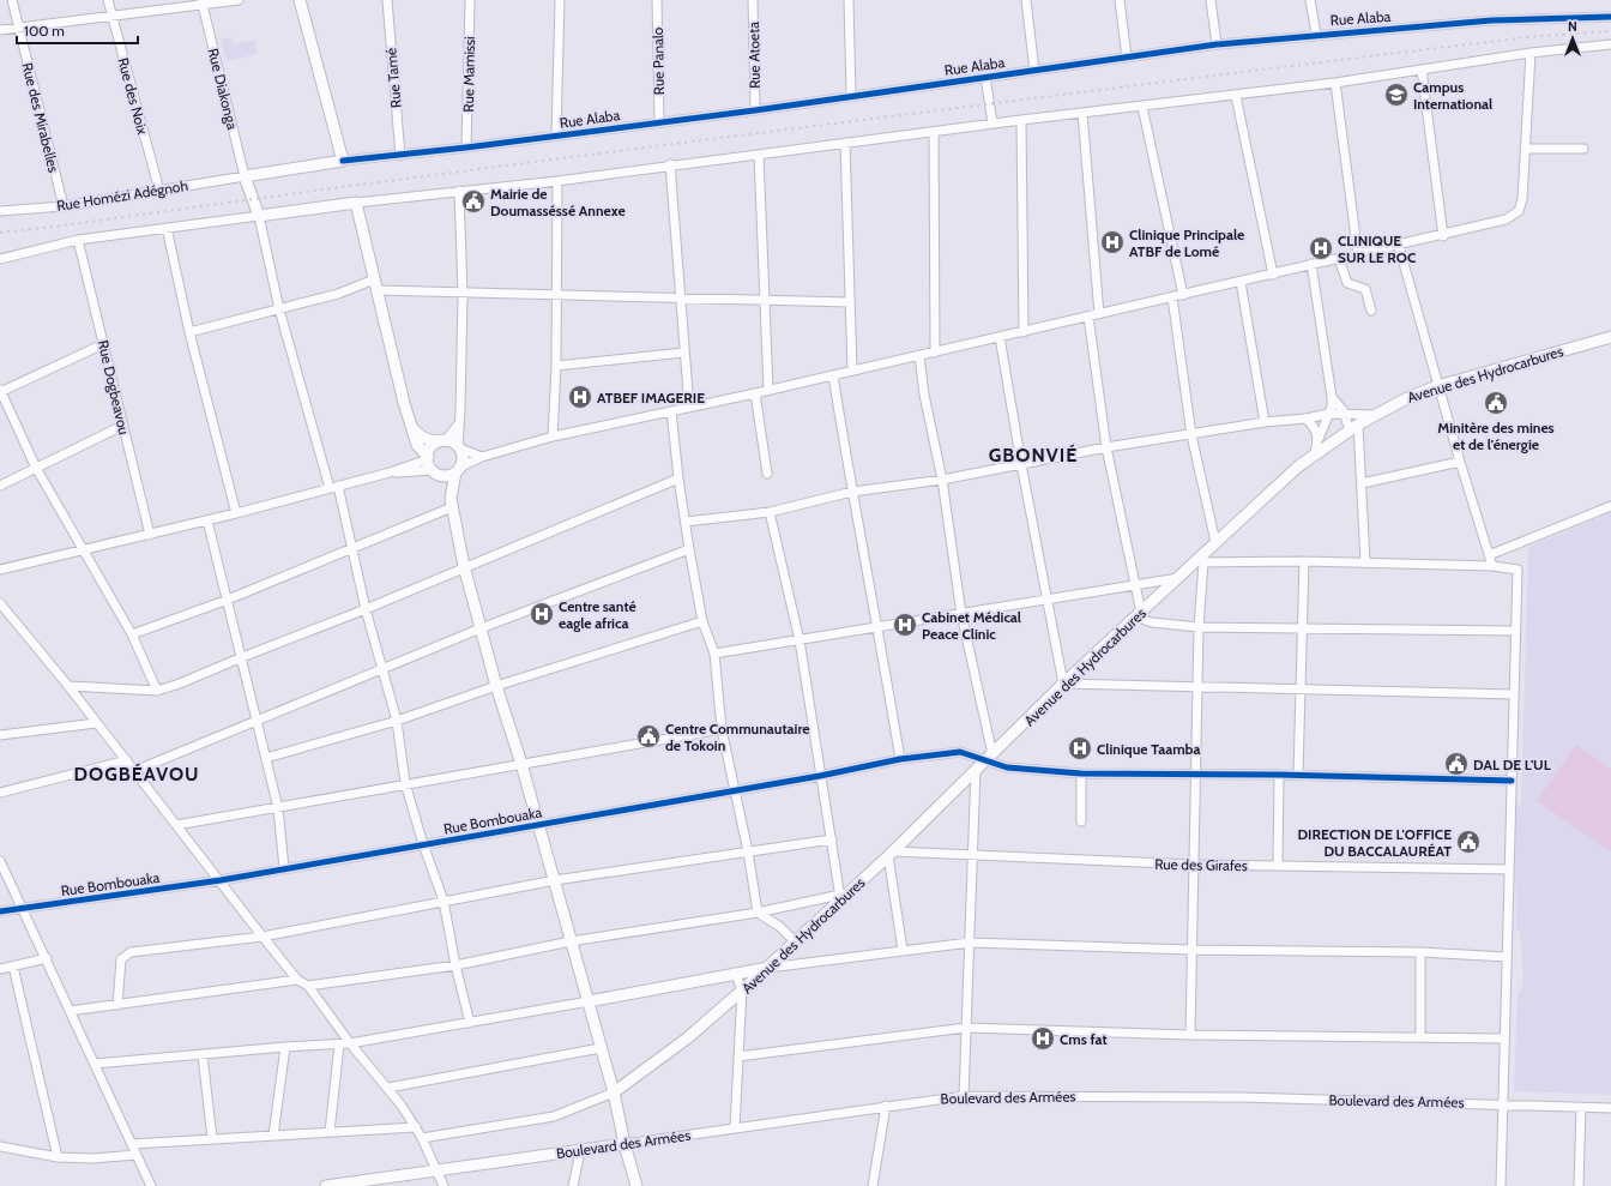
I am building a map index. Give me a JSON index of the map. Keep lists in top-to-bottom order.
{
  "streets": {
    "main road": ["Avenue des Hydrocarbures", "Boulevard des Armées"],
    "street": [
      "Rue Alaba",
      "Rue Atoeta",
      "Rue Panalo",
      "Rue Mamissi",
      "Rue Tamé",
      "Rue Diakonga",
      "Rue des Noix",
      "Rue des Mirabelles",
      "Rue Homézi Adégnoh",
      "Rue Dogbeavou",
      "Rue Bombouaka",
      "Rue des Girafes"
    ]
  },
  "crossings": [
    ["Rue Alaba", "Rue Atoeta"],
    ["Rue Alaba", "Rue Panalo"],
    ["Rue Alaba", "Rue Mamissi"],
    ["Rue Alaba", "Rue Tamé"],
    ["Rue Diakonga", "Rue Homézi Adégnoh"],
    ["Rue des Noix", "Rue Homézi Adégnoh"],
    ["Rue des Mirabelles", "Rue Homézi Adégnoh"],
    ["Avenue des Hydrocarbures", "Rue Bombouaka"],
    ["Avenue des Hydrocarbures", "Rue des Girafes"]
  ],
  "districts": ["GBONVIÉ", "DOGBÉAVOU"],
  "places": {
    "school or university": ["Campus International"],
    "public building": [
      "Mairie de Doumasséssé Annexe",
      "Minitère des mines et de l'énergie",
      "Centre Communautaire de Tokoin",
      "DAL DE L'UL",
      "DIRECTION DE L'OFFICE DU BACCALAURÉAT"
    ],
    "hospital": [
      "Clinique Principale ATBF de Lomé",
      "CLINIQUE SUR LE ROC",
      "ATBEF IMAGERIE",
      "Centre santé eagle africa",
      "Cabinet Médical Peace Clinic",
      "Clinique Taamba",
      "Cms fat"
    ]
  },
  "scale_bar": "100 m",
  "north": "top"
}
